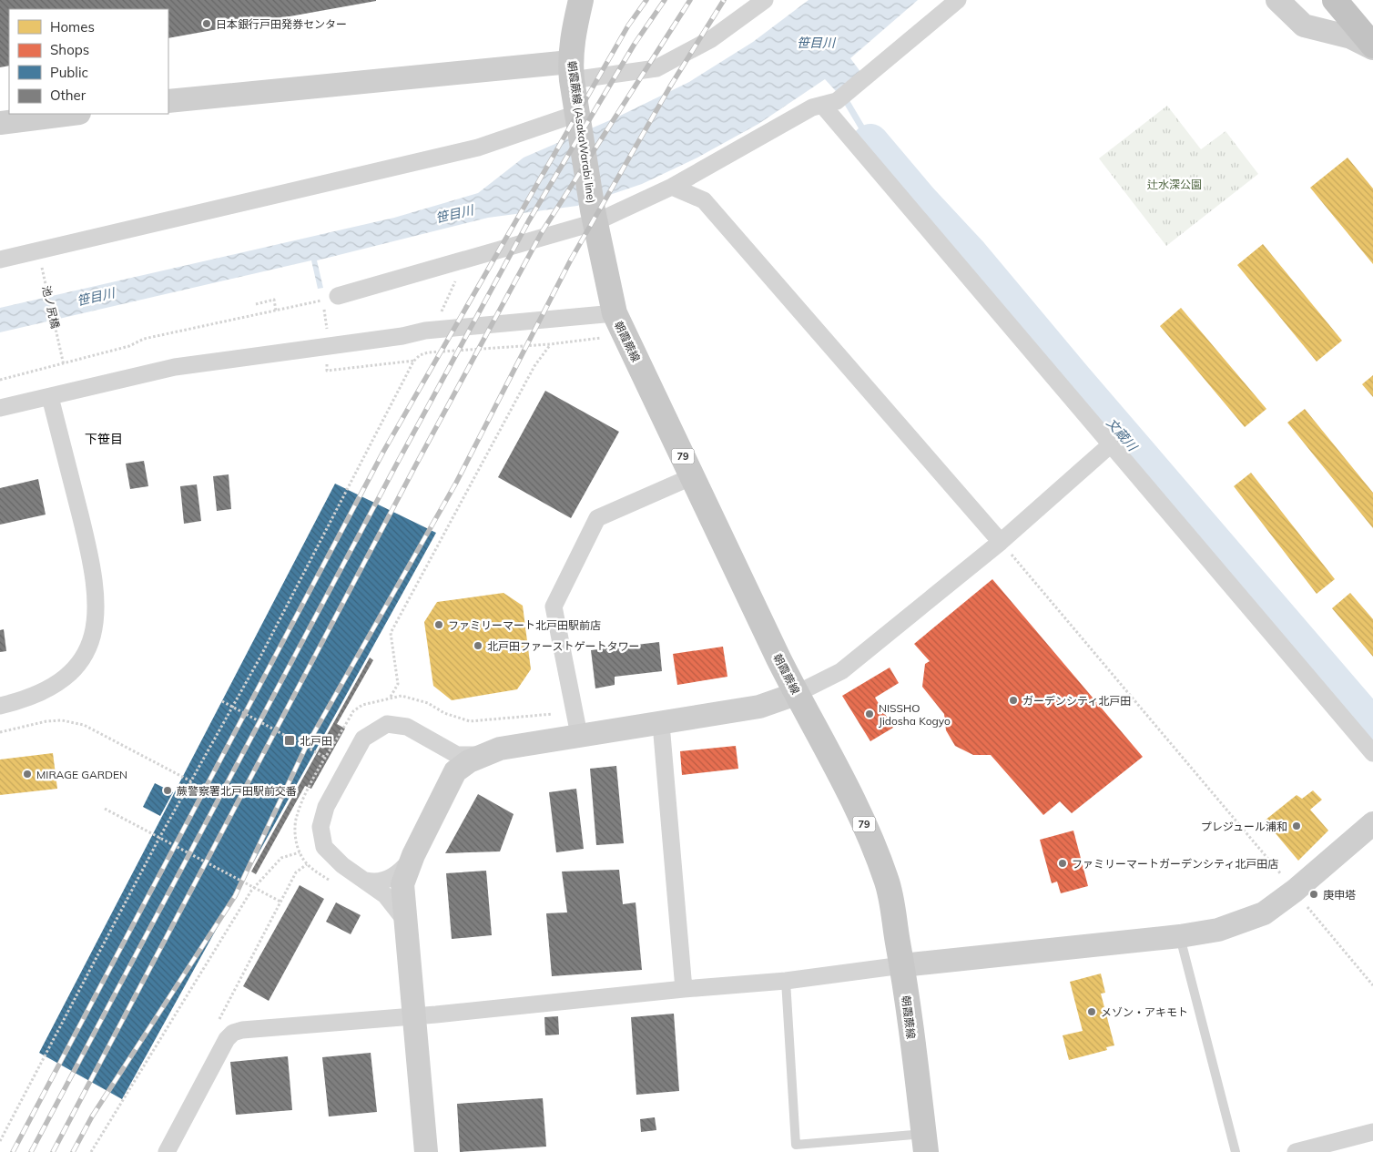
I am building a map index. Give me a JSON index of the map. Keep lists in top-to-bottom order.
{
  "streets": {
    "main road": ["朝霞蕨線 (AsakaWarabi line)", "朝霞蕨線", "79"],
    "path": ["池ノ尻橋"]
  },
  "crossings": [
    ["朝霞蕨線 (AsakaWarabi line)", "朝霞蕨線"]
  ],
  "districts": ["下笹目"],
  "water": ["笹目川", "文蔵川"],
  "parks": ["辻水深公園"],
  "places": {
    "other": [
      "日本銀行戸田発券センター",
      "ファミリーマート北戸田駅前店",
      "北戸田ファーストゲートタワー",
      "ガーデンシティ北戸田",
      "NISSHO Jidosha Kogyo",
      "MIRAGE GARDEN",
      "蕨警察署北戸田駅前交番",
      "プレジュール浦和",
      "ファミリーマートガーデンシティ北戸田店",
      "庚申塔",
      "メゾン・アキモト"
    ],
    "transit": ["北戸田"]
  },
  "legend": [
    "Homes",
    "Shops",
    "Public",
    "Other"
  ]
}
